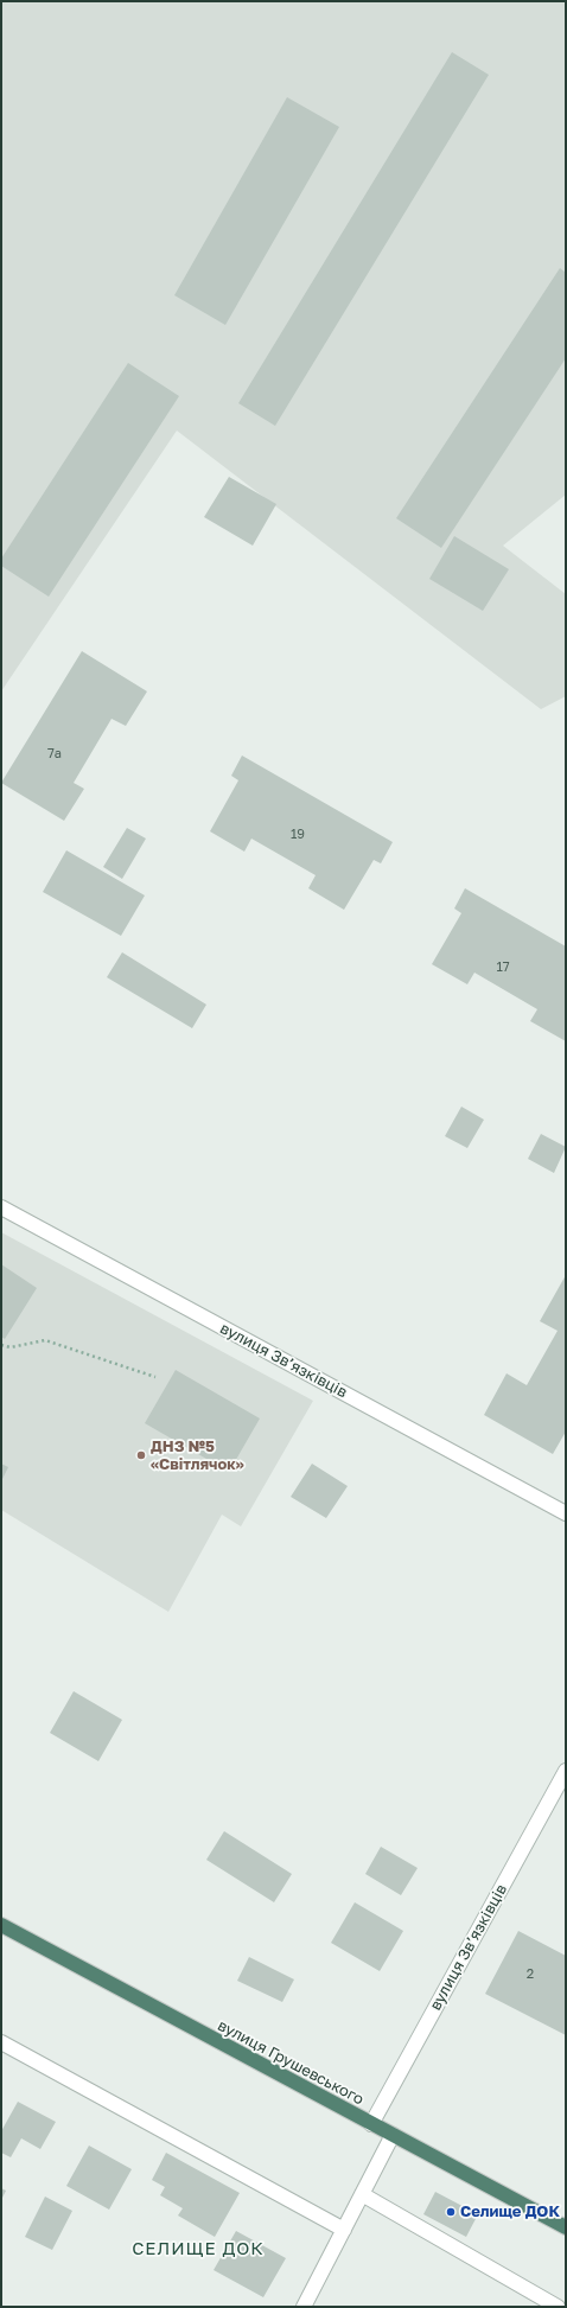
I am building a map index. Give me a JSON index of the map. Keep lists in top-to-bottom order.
{
  "streets": {
    "highway": ["вулиця Грушевського"],
    "street": ["вулиця Звʼязківців"]
  },
  "crossings": [
    ["вулиця Звʼязківців", "вулиця Грушевського"]
  ],
  "districts": ["СЕЛИЩЕ ДОК"],
  "places": ["ДНЗ №5 «Світлячок»", "Селище ДОК"],
  "house_numbers": [
    "7а",
    "19",
    "17",
    "2"
  ]
}
